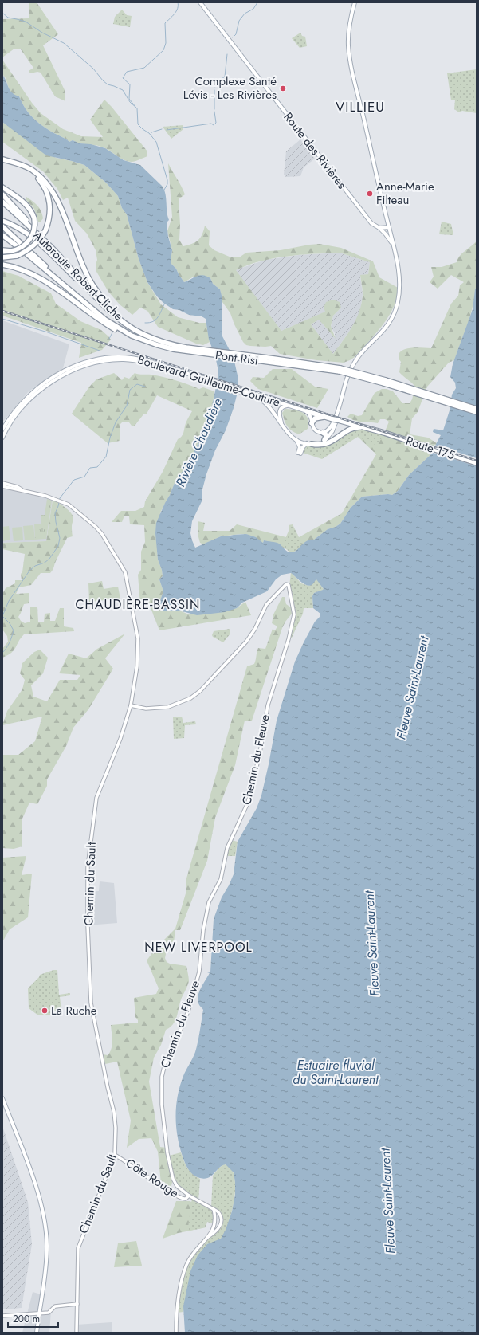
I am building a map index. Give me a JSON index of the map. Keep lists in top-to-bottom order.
{
  "streets": {
    "highway": [
      "Autoroute Robert-Cliche",
      "Pont Risi",
      "Boulevard Guillaume-Couture",
      "Route 175"
    ],
    "main road": ["Route des Rivières"],
    "street": ["Chemin du Fleuve", "Chemin du Sault", "Côte Rouge"]
  },
  "crossings": [
    ["Autoroute Robert-Cliche", "Pont Risi"],
    ["Boulevard Guillaume-Couture", "Route 175"],
    ["Chemin du Fleuve", "Chemin du Sault"],
    ["Chemin du Fleuve", "Côte Rouge"],
    ["Chemin du Sault", "Côte Rouge"]
  ],
  "districts": ["VILLIEU", "CHAUDIÈRE-BASSIN", "NEW LIVERPOOL"],
  "water": ["Rivière Chaudière", "Fleuve Saint-Laurent", "Estuaire fluvial du Saint-Laurent"],
  "places": ["Complexe Santé Lévis - Les Rivières", "Anne-Marie Filteau", "La Ruche"],
  "scale_bar": "200 m"
}
